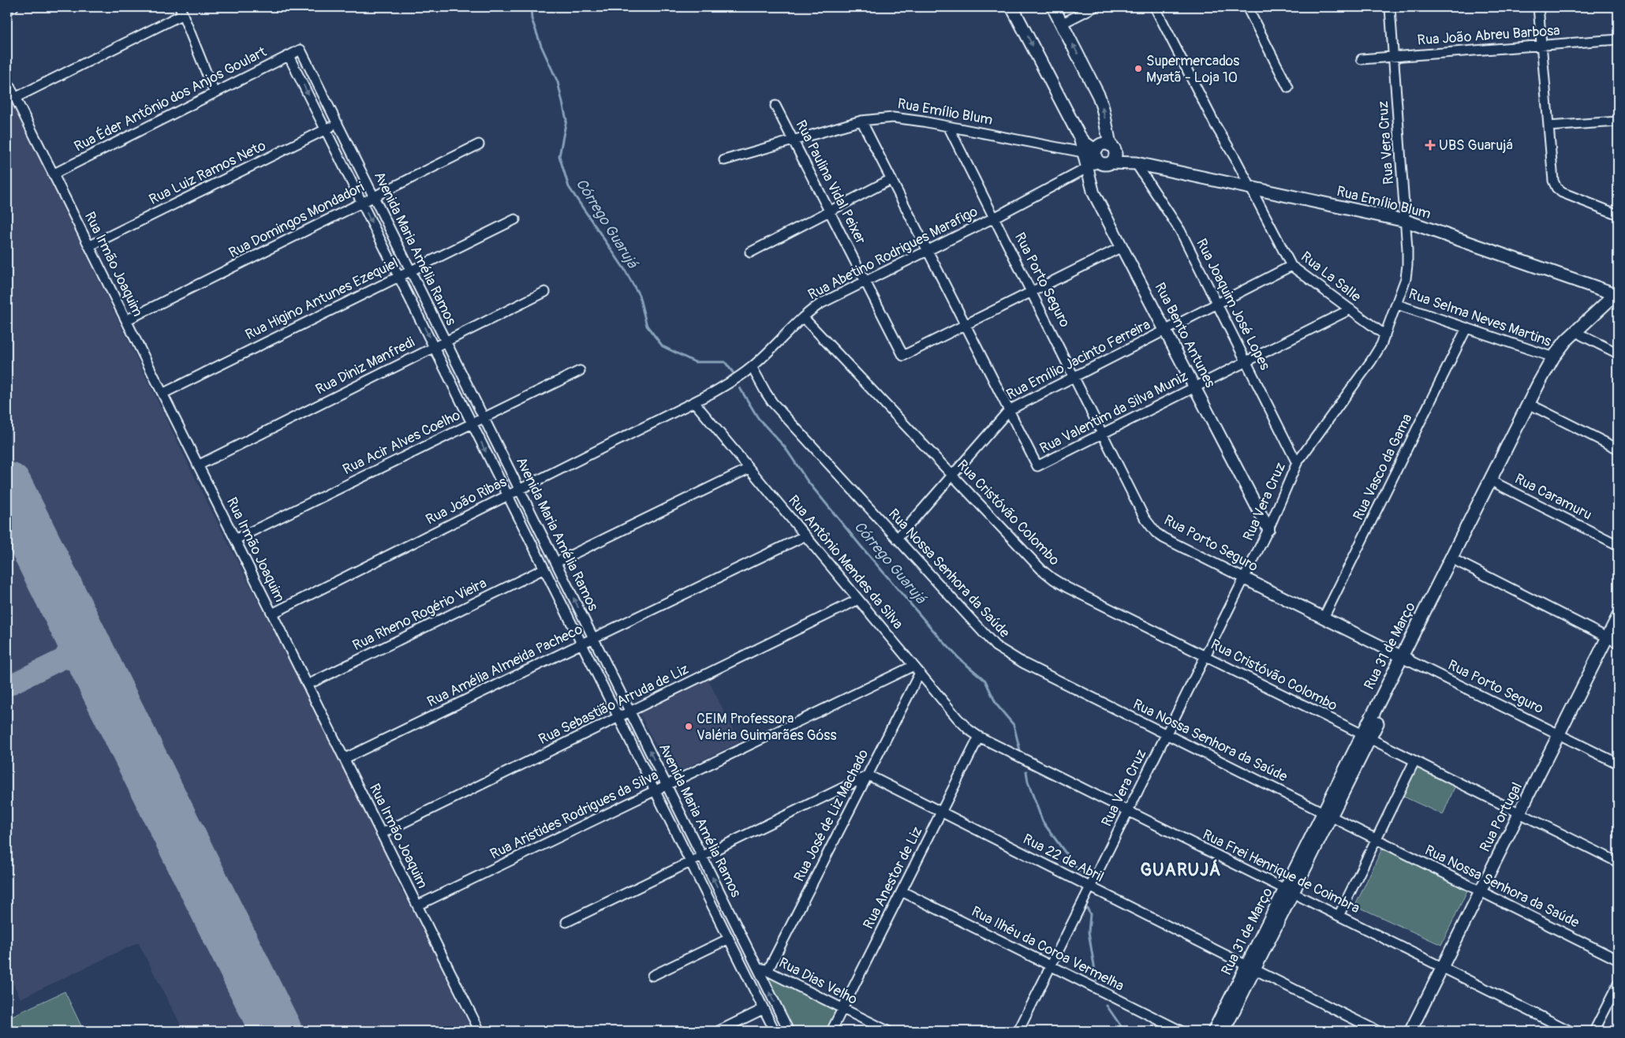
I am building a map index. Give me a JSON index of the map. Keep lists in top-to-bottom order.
{
  "streets": {
    "main road": ["Rua Emílio Blum", "Rua 31 de Março"],
    "street": [
      "Rua João Abreu Barbosa",
      "Rua Éder Antônio dos Anjos Goulart",
      "Rua Vera Cruz",
      "Rua Luiz Ramos Neto",
      "Rua Paulina Vidal Peixer",
      "Rua Domingos Mondadori",
      "Avenida Maria Amélia Ramos",
      "Rua Abetino Rodrigues Marafigo",
      "Rua Irmão Joaquim",
      "Rua La Salle",
      "Rua Porto Seguro",
      "Rua Higino Antunes Ezequiel",
      "Rua Joaquim José Lopes",
      "Rua Selma Neves Martins",
      "Rua Bento Antunes",
      "Rua Emílio Jacinto Ferreira",
      "Rua Diniz Manfredi",
      "Rua Valentim da Silva Muniz",
      "Rua Acir Alves Coelho",
      "Rua Vasco da Gama",
      "Rua Caramuru",
      "Rua João Ribas",
      "Rua Cristóvão Colombo",
      "Rua Antônio Mendes da Silva",
      "Rua Nossa Senhora da Saúde",
      "Rua Rheno Rogério Vieira",
      "Rua Amélia Almeida Pacheco",
      "Rua Sebastião Arruda de Liz",
      "Rua Aristides Rodrigues da Silva",
      "Rua José de Liz Machado",
      "Rua Portugal",
      "Rua 22 de Abril",
      "Rua Frei Henrique de Coimbra",
      "Rua Anestor de Liz",
      "Rua Ilhéu da Coroa Vermelha",
      "Rua Dias Velho"
    ]
  },
  "crossings": [
    ["Rua João Abreu Barbosa", "Rua Vera Cruz"],
    ["Rua Éder Antônio dos Anjos Goulart", "Avenida Maria Amélia Ramos"],
    ["Rua Éder Antônio dos Anjos Goulart", "Rua Irmão Joaquim"],
    ["Rua Emílio Blum", "Rua Vera Cruz"],
    ["Rua Emílio Blum", "Rua Paulina Vidal Peixer"],
    ["Rua Emílio Blum", "Rua Abetino Rodrigues Marafigo"],
    ["Rua Emílio Blum", "Rua La Salle"],
    ["Rua Emílio Blum", "Rua Porto Seguro"],
    ["Rua Emílio Blum", "Rua Joaquim José Lopes"],
    ["Rua Emílio Blum", "Rua Bento Antunes"],
    ["Rua Emílio Blum", "Rua 31 de Março"],
    ["Rua Vera Cruz", "Rua La Salle"],
    ["Rua Vera Cruz", "Rua Porto Seguro"],
    ["Rua Vera Cruz", "Rua Joaquim José Lopes"],
    ["Rua Vera Cruz", "Rua Selma Neves Martins"],
    ["Rua Vera Cruz", "Rua Bento Antunes"],
    ["Rua Vera Cruz", "Rua Cristóvão Colombo"],
    ["Rua Vera Cruz", "Rua Nossa Senhora da Saúde"],
    ["Rua Vera Cruz", "Rua 22 de Abril"],
    ["Rua Vera Cruz", "Rua Frei Henrique de Coimbra"],
    ["Rua Vera Cruz", "Rua Ilhéu da Coroa Vermelha"],
    ["Rua Luiz Ramos Neto", "Avenida Maria Amélia Ramos"],
    ["Rua Luiz Ramos Neto", "Rua Irmão Joaquim"],
    ["Rua Paulina Vidal Peixer", "Rua Abetino Rodrigues Marafigo"],
    ["Rua Domingos Mondadori", "Avenida Maria Amélia Ramos"],
    ["Rua Domingos Mondadori", "Rua Irmão Joaquim"],
    ["Avenida Maria Amélia Ramos", "Rua Higino Antunes Ezequiel"],
    ["Avenida Maria Amélia Ramos", "Rua Diniz Manfredi"],
    ["Avenida Maria Amélia Ramos", "Rua Acir Alves Coelho"],
    ["Avenida Maria Amélia Ramos", "Rua João Ribas"],
    ["Avenida Maria Amélia Ramos", "Rua Rheno Rogério Vieira"],
    ["Avenida Maria Amélia Ramos", "Rua Amélia Almeida Pacheco"],
    ["Avenida Maria Amélia Ramos", "Rua Sebastião Arruda de Liz"],
    ["Avenida Maria Amélia Ramos", "Rua Aristides Rodrigues da Silva"],
    ["Avenida Maria Amélia Ramos", "Rua Dias Velho"],
    ["Rua Abetino Rodrigues Marafigo", "Rua Porto Seguro"],
    ["Rua Abetino Rodrigues Marafigo", "Rua Bento Antunes"],
    ["Rua Abetino Rodrigues Marafigo", "Rua João Ribas"],
    ["Rua Abetino Rodrigues Marafigo", "Rua Cristóvão Colombo"],
    ["Rua Abetino Rodrigues Marafigo", "Rua Antônio Mendes da Silva"],
    ["Rua Abetino Rodrigues Marafigo", "Rua Nossa Senhora da Saúde"],
    ["Rua Irmão Joaquim", "Rua Higino Antunes Ezequiel"],
    ["Rua Irmão Joaquim", "Rua Diniz Manfredi"],
    ["Rua Irmão Joaquim", "Rua Acir Alves Coelho"],
    ["Rua Irmão Joaquim", "Rua João Ribas"],
    ["Rua Irmão Joaquim", "Rua Rheno Rogério Vieira"],
    ["Rua Irmão Joaquim", "Rua Amélia Almeida Pacheco"],
    ["Rua Irmão Joaquim", "Rua Sebastião Arruda de Liz"],
    ["Rua Irmão Joaquim", "Rua Aristides Rodrigues da Silva"],
    ["Rua La Salle", "Rua Emílio Jacinto Ferreira"],
    ["Rua La Salle", "Rua Valentim da Silva Muniz"],
    ["Rua Porto Seguro", "Rua Emílio Jacinto Ferreira"],
    ["Rua Porto Seguro", "Rua Valentim da Silva Muniz"],
    ["Rua Porto Seguro", "Rua Vasco da Gama"],
    ["Rua Porto Seguro", "Rua 31 de Março"],
    ["Rua Porto Seguro", "Rua Portugal"],
    ["Rua Joaquim José Lopes", "Rua Emílio Jacinto Ferreira"],
    ["Rua Joaquim José Lopes", "Rua Valentim da Silva Muniz"],
    ["Rua Selma Neves Martins", "Rua Vasco da Gama"],
    ["Rua Selma Neves Martins", "Rua 31 de Março"],
    ["Rua Bento Antunes", "Rua Emílio Jacinto Ferreira"],
    ["Rua Bento Antunes", "Rua Valentim da Silva Muniz"],
    ["Rua Emílio Jacinto Ferreira", "Rua Valentim da Silva Muniz"],
    ["Rua Emílio Jacinto Ferreira", "Rua Cristóvão Colombo"],
    ["Rua Emílio Jacinto Ferreira", "Rua Nossa Senhora da Saúde"],
    ["Rua Caramuru", "Rua 31 de Março"],
    ["Rua João Ribas", "Rua Antônio Mendes da Silva"],
    ["Rua Cristóvão Colombo", "Rua 31 de Março"],
    ["Rua Cristóvão Colombo", "Rua Portugal"],
    ["Rua Antônio Mendes da Silva", "Rua Amélia Almeida Pacheco"],
    ["Rua Antônio Mendes da Silva", "Rua Sebastião Arruda de Liz"],
    ["Rua Antônio Mendes da Silva", "Rua Aristides Rodrigues da Silva"],
    ["Rua Antônio Mendes da Silva", "Rua José de Liz Machado"],
    ["Rua Antônio Mendes da Silva", "Rua Frei Henrique de Coimbra"],
    ["Rua Antônio Mendes da Silva", "Rua Anestor de Liz"],
    ["Rua Nossa Senhora da Saúde", "Rua 31 de Março"],
    ["Rua Nossa Senhora da Saúde", "Rua Portugal"],
    ["Rua 31 de Março", "Rua 22 de Abril"],
    ["Rua 31 de Março", "Rua Frei Henrique de Coimbra"],
    ["Rua Aristides Rodrigues da Silva", "Rua José de Liz Machado"],
    ["Rua José de Liz Machado", "Rua 22 de Abril"],
    ["Rua José de Liz Machado", "Rua Dias Velho"],
    ["Rua Portugal", "Rua Frei Henrique de Coimbra"],
    ["Rua 22 de Abril", "Rua Anestor de Liz"],
    ["Rua Frei Henrique de Coimbra", "Rua Anestor de Liz"],
    ["Rua Anestor de Liz", "Rua Ilhéu da Coroa Vermelha"],
    ["Rua Anestor de Liz", "Rua Dias Velho"]
  ],
  "districts": ["GUARUJÁ"],
  "water": ["Córrego Guarujá"],
  "places": {
    "other": ["Supermercados Myatã - Loja 10", "CEIM Professora Valéria Guimarães Góss"],
    "health": ["UBS Guarujá"]
  }
}
